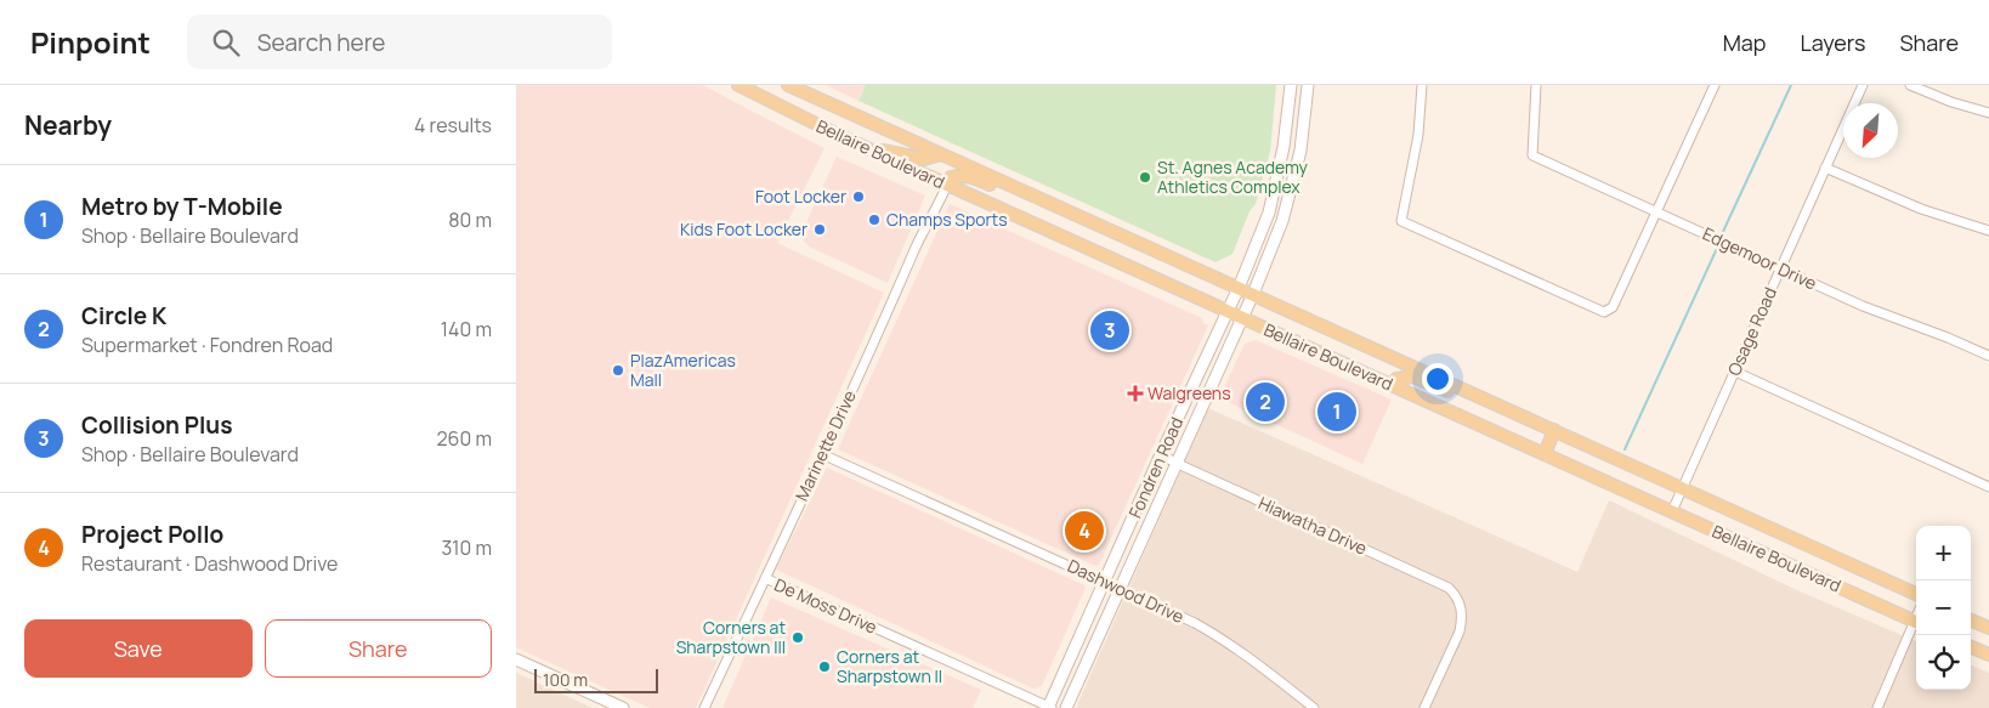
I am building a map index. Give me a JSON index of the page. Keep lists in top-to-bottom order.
{
  "streets": {
    "main road": ["Bellaire Boulevard", "Fondren Road"],
    "street": [
      "Edgemoor Drive",
      "Osage Road",
      "Marinette Drive",
      "Hiawatha Drive",
      "Dashwood Drive",
      "De Moss Drive"
    ]
  },
  "crossings": [
    ["Bellaire Boulevard", "Osage Road"],
    ["Bellaire Boulevard", "Marinette Drive"],
    ["Bellaire Boulevard", "Fondren Road"],
    ["Edgemoor Drive", "Osage Road"],
    ["Marinette Drive", "Dashwood Drive"],
    ["Marinette Drive", "De Moss Drive"],
    ["Fondren Road", "Hiawatha Drive"],
    ["Fondren Road", "Dashwood Drive"],
    ["Fondren Road", "De Moss Drive"]
  ],
  "places": {
    "other": [
      "St. Agnes Academy Athletics Complex",
      "Foot Locker",
      "Champs Sports",
      "Kids Foot Locker",
      "PlazAmericas Mall",
      "Corners at Sharpstown III",
      "Corners at Sharpstown II"
    ],
    "health": ["Walgreens"]
  },
  "scale_bar": "100 m",
  "north": "bottom left",
  "page": {
    "header": "Pinpoint",
    "search": "Search here",
    "nav": ["Map", "Layers", "Share"],
    "heading": ["Nearby", "4 results"],
    "list": [
      {
        "mark": "1",
        "name": "Metro by T-Mobile",
        "note": "Shop · Bellaire Boulevard",
        "value": "80 m"
      },
      {
        "mark": "2",
        "name": "Circle K",
        "note": "Supermarket · Fondren Road",
        "value": "140 m"
      },
      {
        "mark": "3",
        "name": "Collision Plus",
        "note": "Shop · Bellaire Boulevard",
        "value": "260 m"
      },
      {
        "mark": "4",
        "name": "Project Pollo",
        "note": "Restaurant · Dashwood Drive",
        "value": "310 m"
      }
    ],
    "pins": [
      "3",
      "2",
      "1",
      "4"
    ],
    "map_buttons": ["+", "−"],
    "buttons": ["Save", "Share"],
    "scale": "100 m"
  }
}
